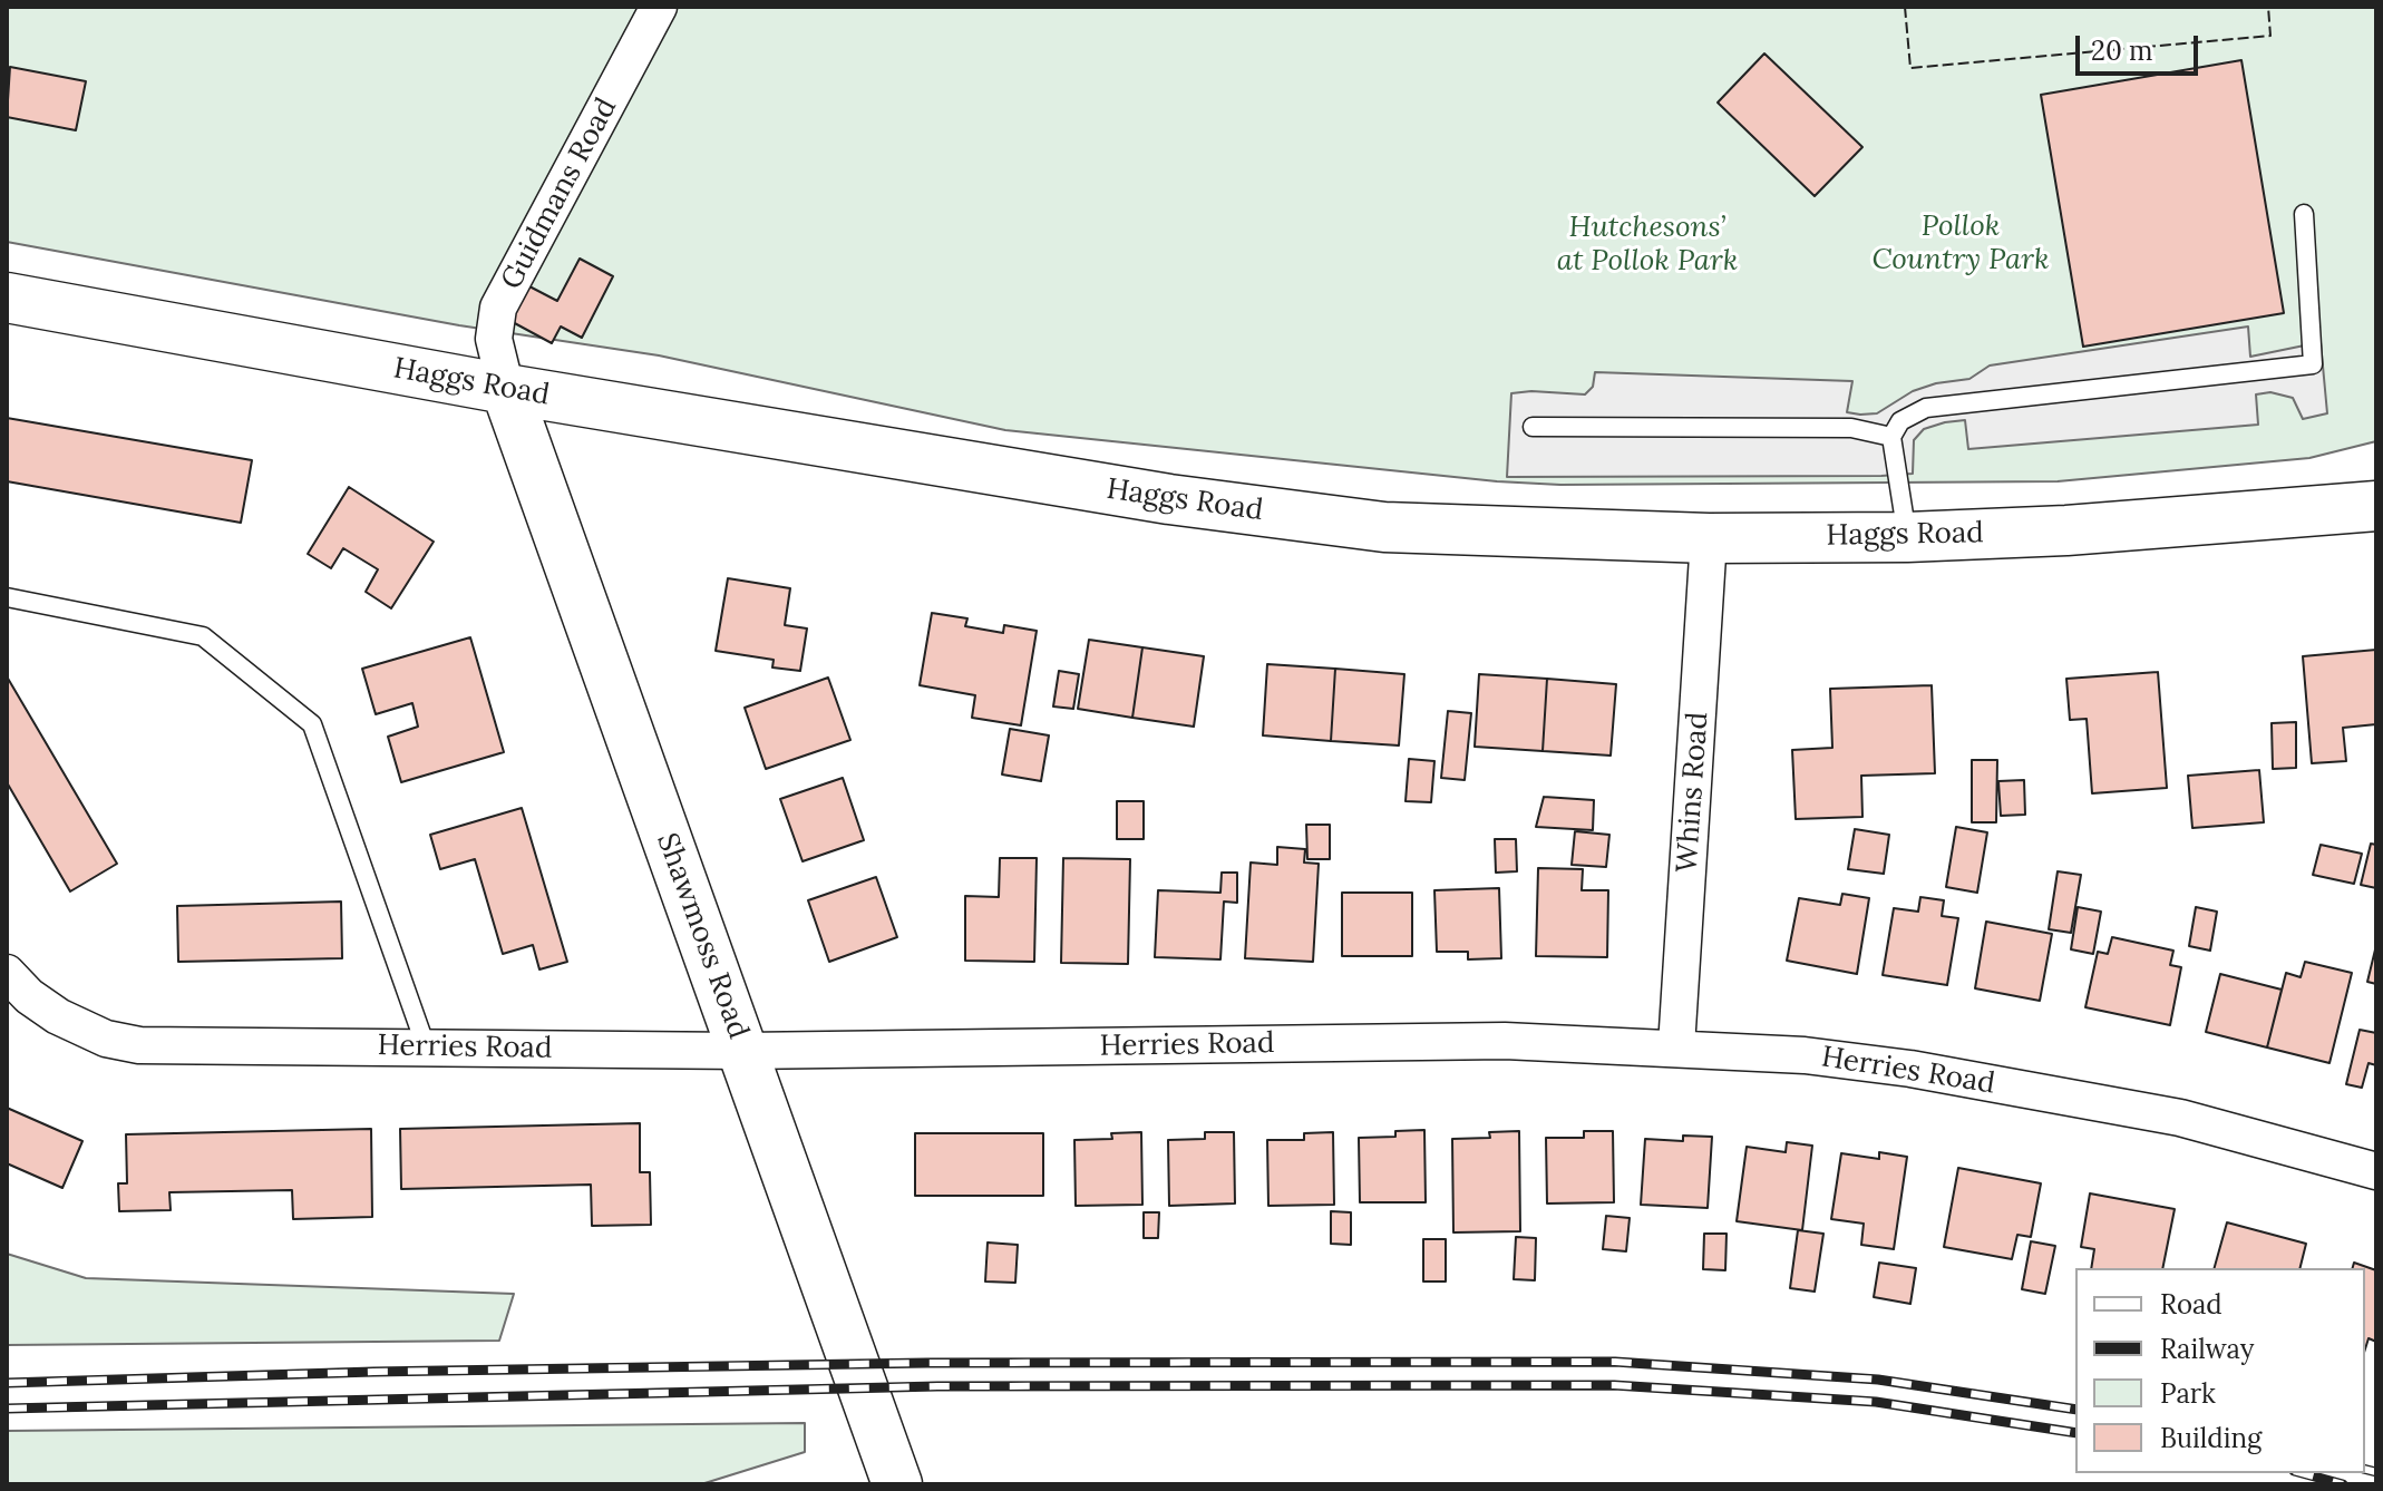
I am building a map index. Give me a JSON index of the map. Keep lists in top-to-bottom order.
{
  "streets": {
    "main road": ["Haggs Road", "Shawmoss Road"],
    "street": ["Guidmans Road", "Whins Road", "Herries Road"]
  },
  "crossings": [
    ["Guidmans Road", "Haggs Road"],
    ["Guidmans Road", "Shawmoss Road"],
    ["Haggs Road", "Whins Road"],
    ["Haggs Road", "Shawmoss Road"],
    ["Whins Road", "Herries Road"],
    ["Shawmoss Road", "Herries Road"]
  ],
  "parks": ["Pollok Country Park", "Hutchesons’ at Pollok Park"],
  "legend": [
    "Road",
    "Railway",
    "Park",
    "Building"
  ],
  "scale_bar": "20 m"
}
